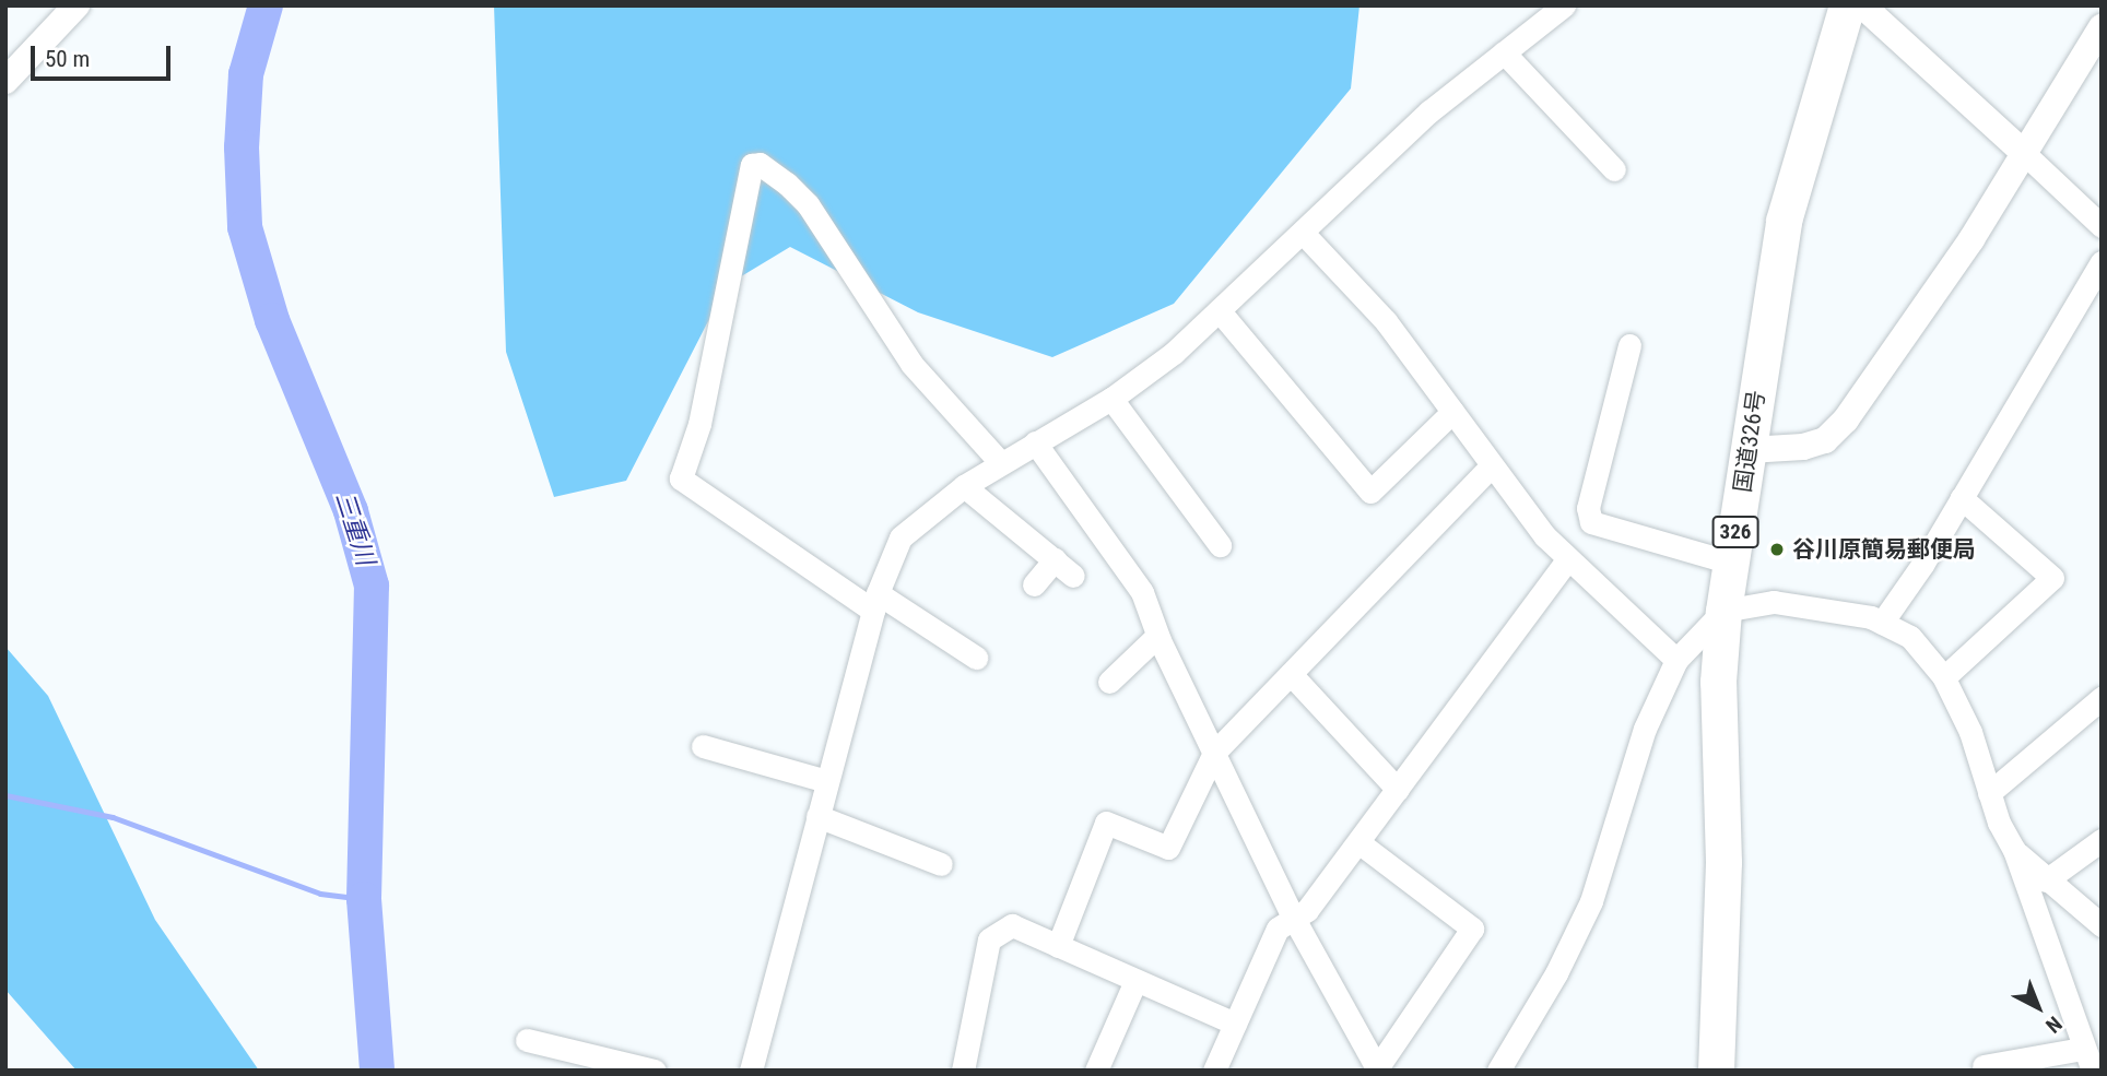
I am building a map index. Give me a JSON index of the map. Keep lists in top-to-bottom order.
{
  "streets": {
    "highway": ["国道326号", "326"]
  },
  "water": ["三重川"],
  "places": ["谷川原簡易郵便局"],
  "scale_bar": "50 m",
  "north": "bottom right"
}
